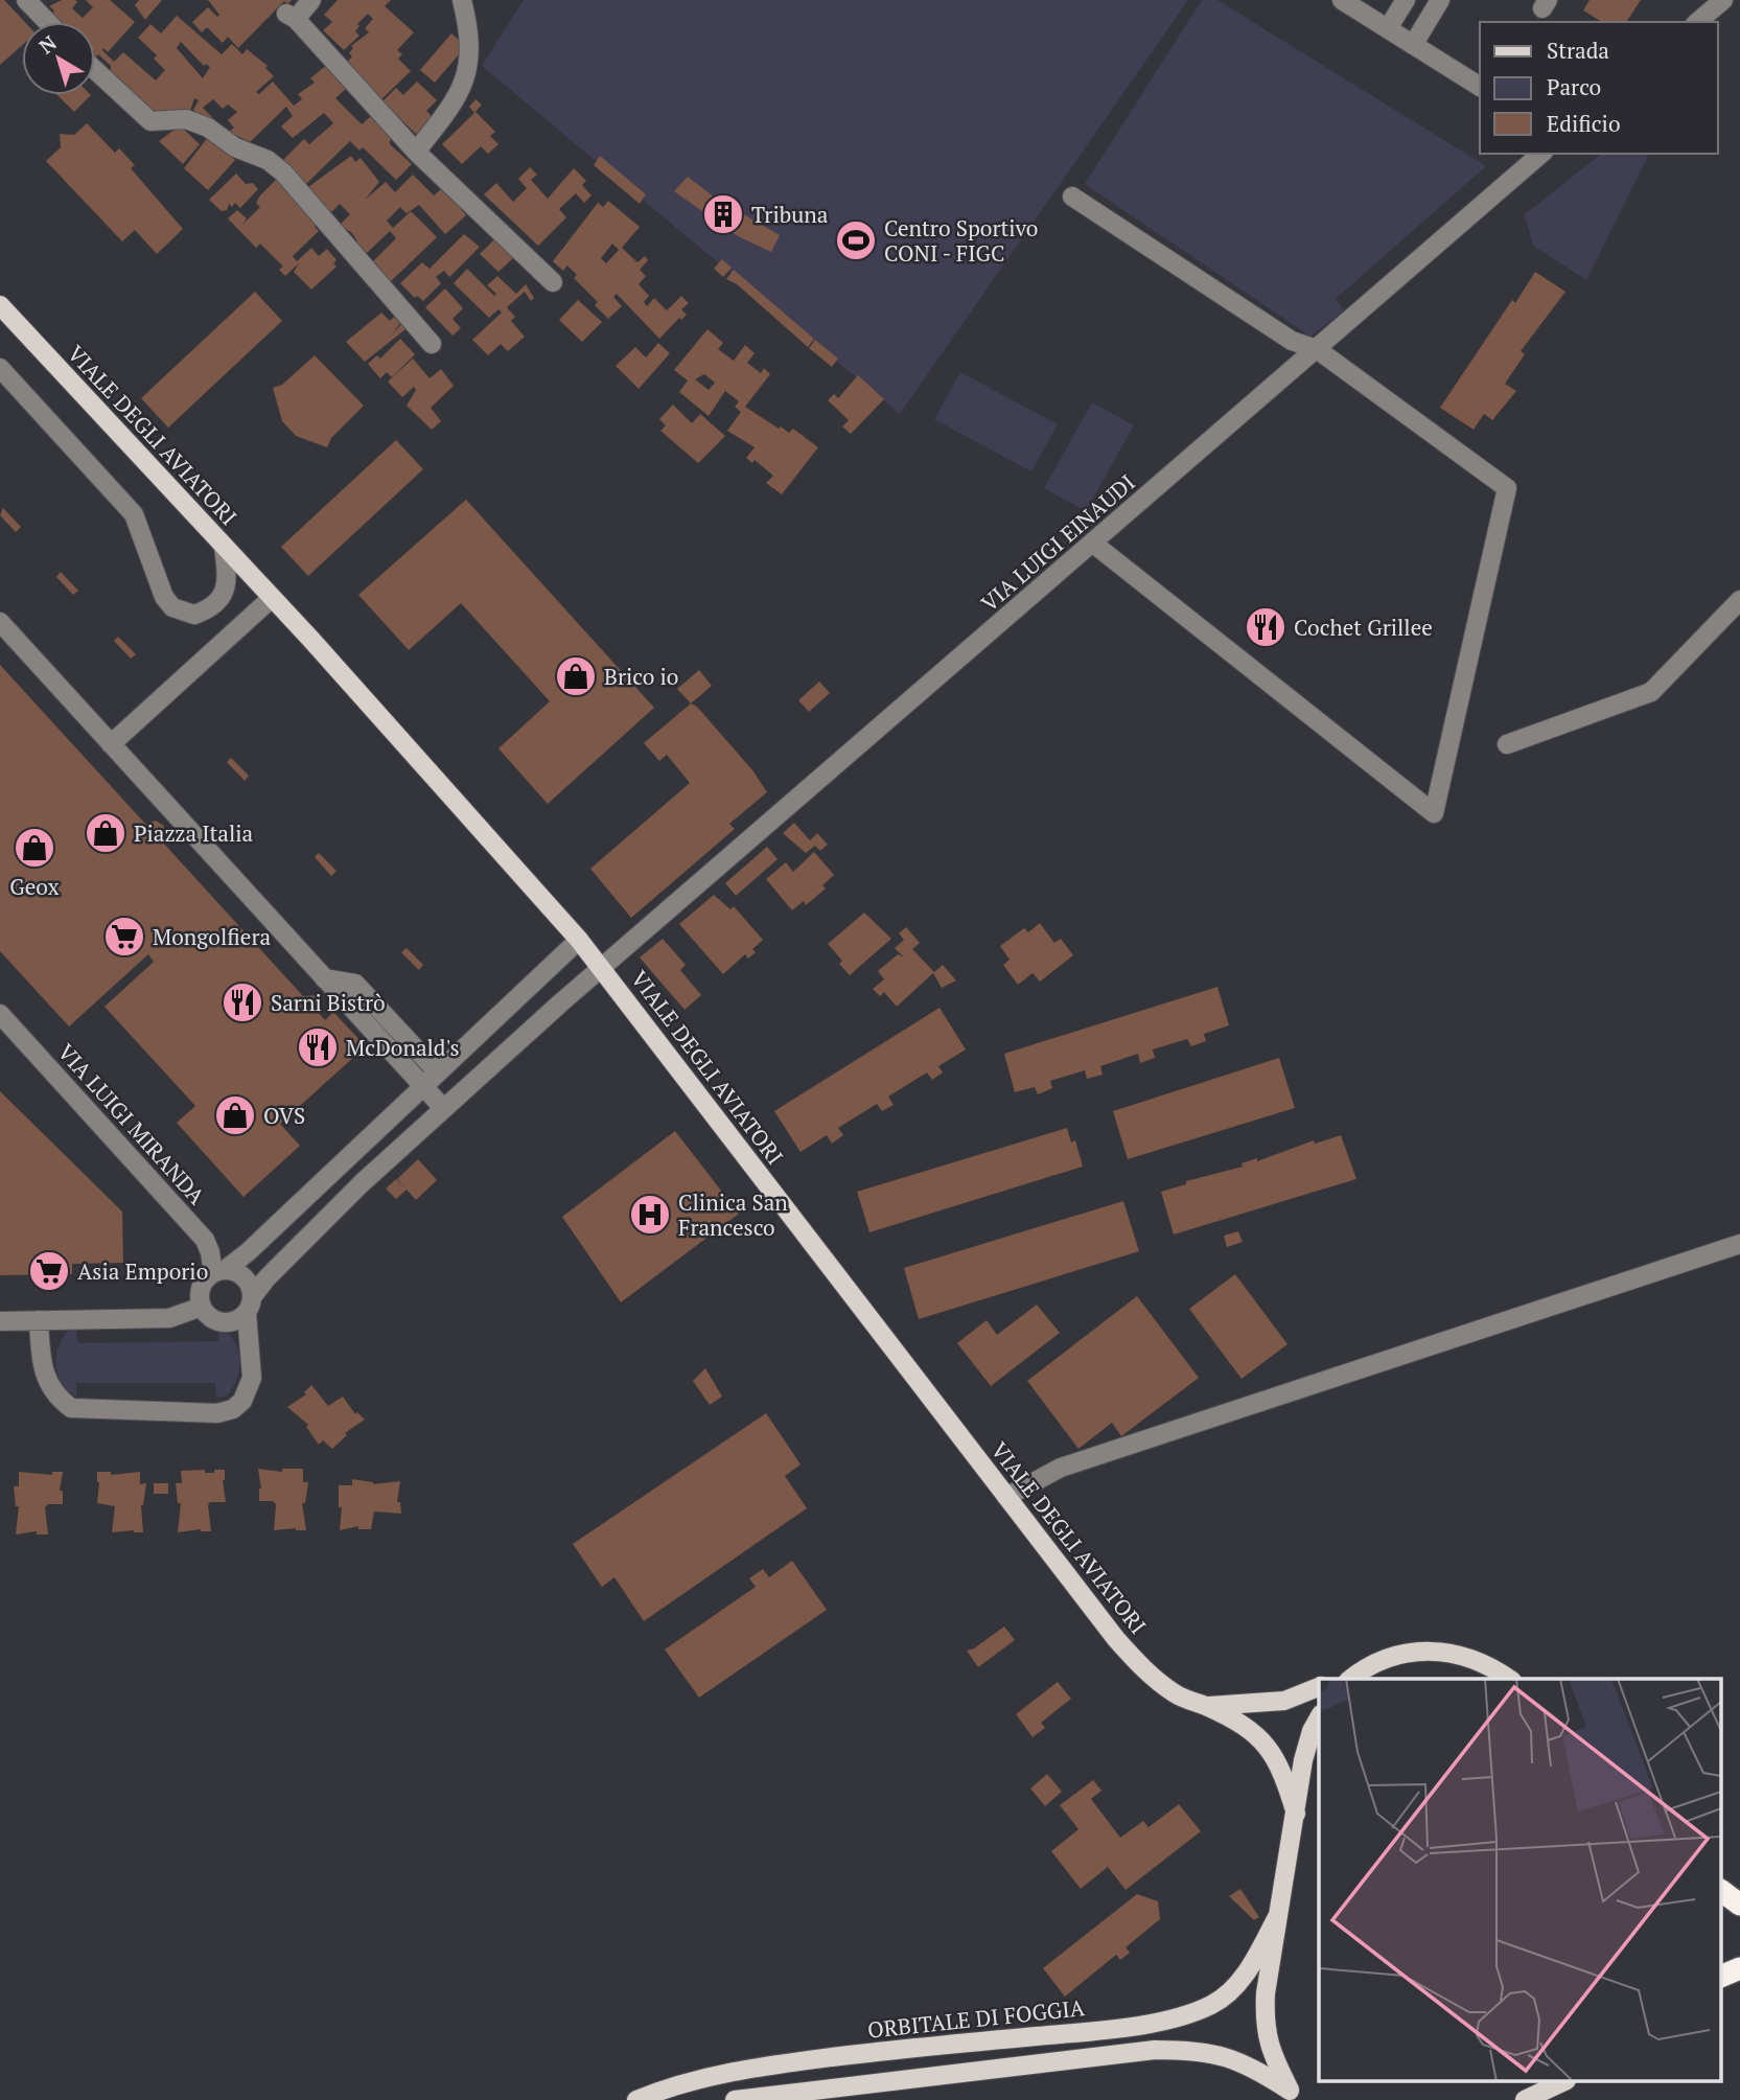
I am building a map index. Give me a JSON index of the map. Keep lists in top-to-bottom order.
{
  "streets": {
    "main road": ["VIALE DEGLI AVIATORI", "ORBITALE DI FOGGIA"],
    "street": ["VIA LUIGI EINAUDI", "VIA LUIGI MIRANDA"]
  },
  "crossings": [
    ["VIALE DEGLI AVIATORI", "VIA LUIGI EINAUDI"],
    ["VIALE DEGLI AVIATORI", "ORBITALE DI FOGGIA"]
  ],
  "places": {
    "building": ["Tribuna"],
    "sports": ["Centro Sportivo CONI - FIGC"],
    "restaurant": ["Cochet Grillee", "Sarni Bistrò", "McDonald's"],
    "shop": [
      "Brico io",
      "Piazza Italia",
      "Geox",
      "OVS"
    ],
    "supermarket": ["Mongolfiera", "Asia Emporio"],
    "hospital": ["Clinica San Francesco"]
  },
  "legend": ["Strada", "Parco", "Edificio"],
  "north": "top left"
}
